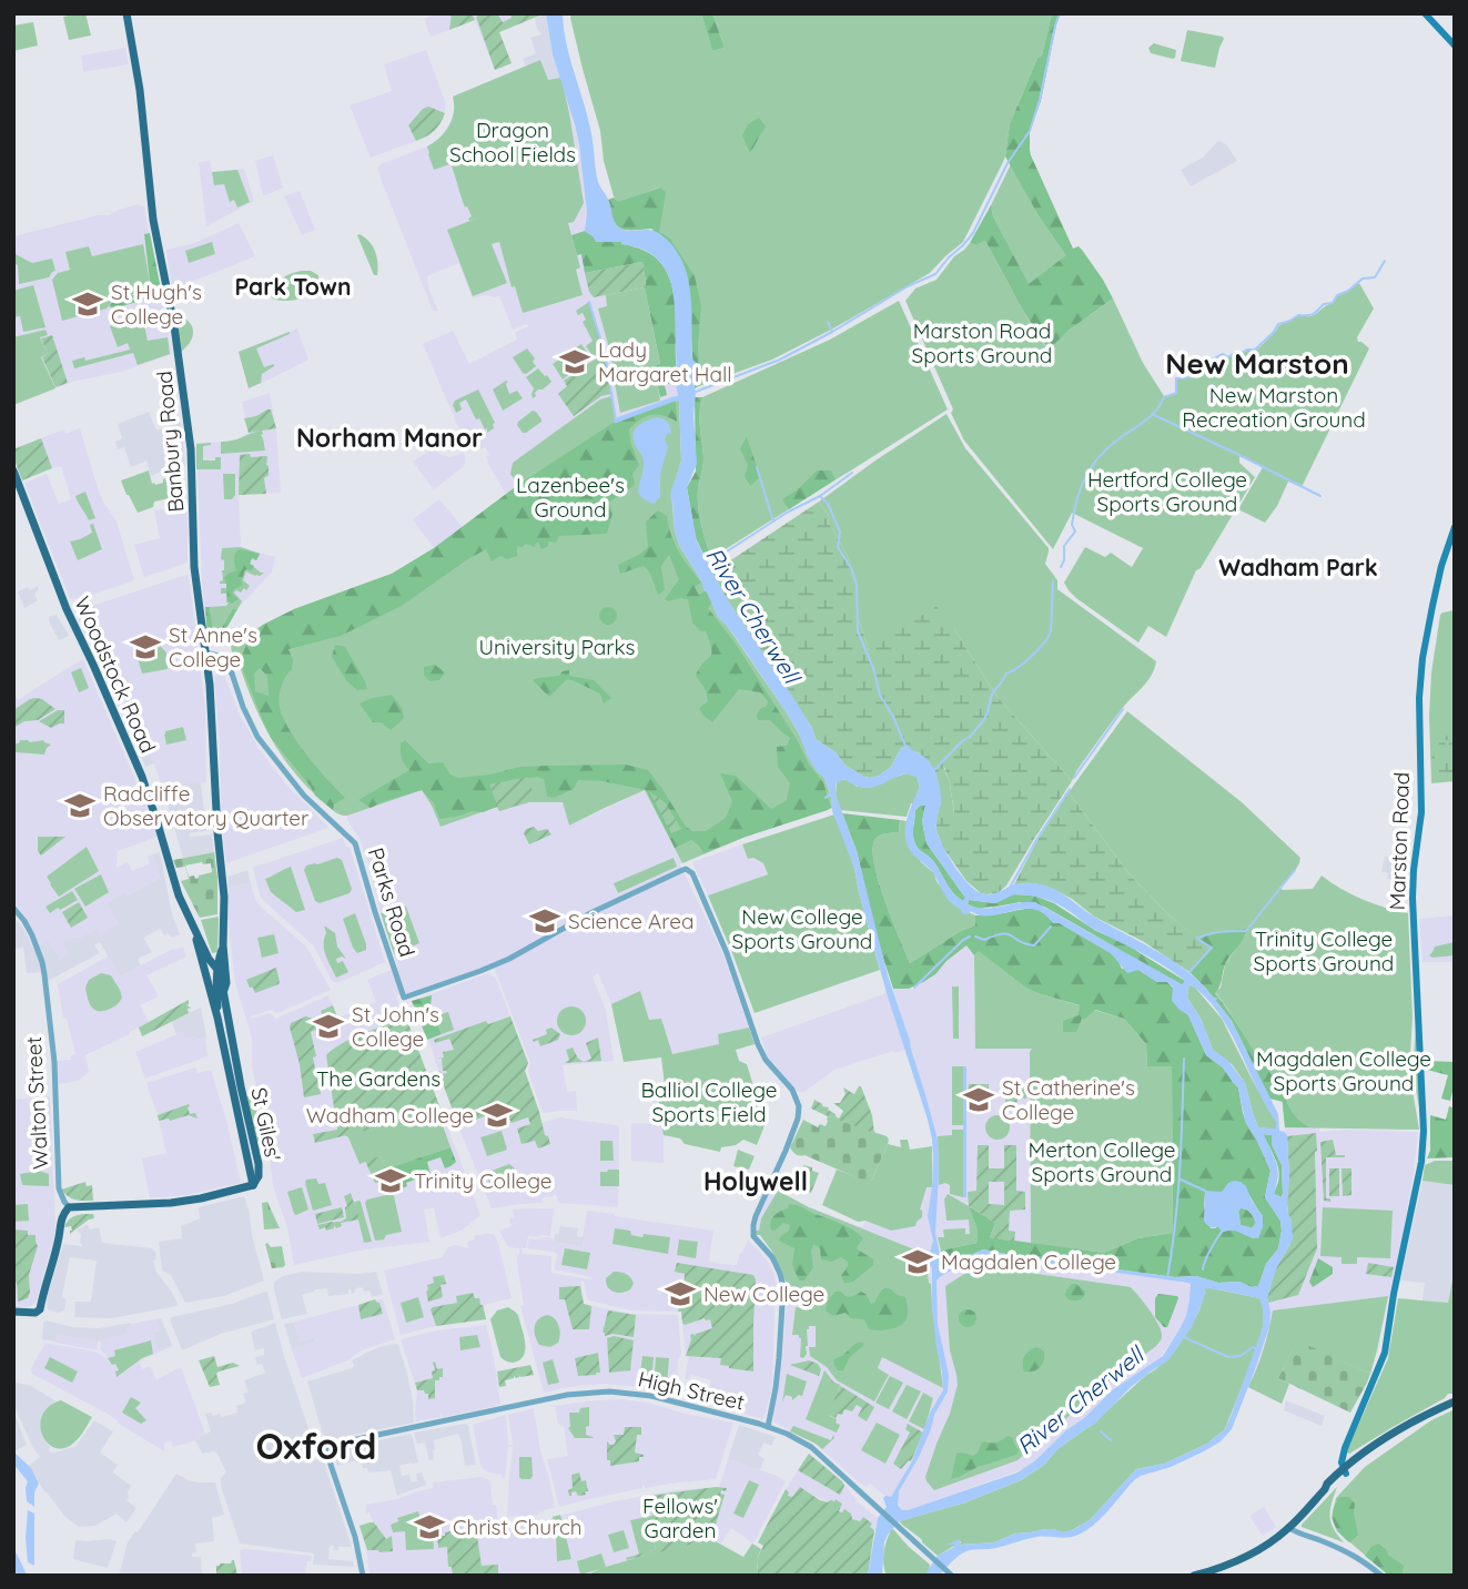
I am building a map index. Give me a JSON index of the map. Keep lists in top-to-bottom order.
{
  "streets": {
    "main road": [
      "Banbury Road",
      "Woodstock Road",
      "Marston Road",
      "St Giles'"
    ],
    "street": ["Parks Road", "Walton Street", "High Street"]
  },
  "crossings": [
    ["Banbury Road", "St Giles'"],
    ["Woodstock Road", "St Giles'"],
    ["Parks Road", "High Street"]
  ],
  "districts": [
    "Park Town",
    "New Marston",
    "Norham Manor",
    "Wadham Park",
    "Holywell",
    "Oxford"
  ],
  "water": ["River Cherwell"],
  "parks": [
    "Dragon School Fields",
    "Marston Road Sports Ground",
    "New Marston Recreation Ground",
    "Hertford College Sports Ground",
    "Lazenbee's Ground",
    "University Parks",
    "New College Sports Ground",
    "Trinity College Sports Ground",
    "Magdalen College Sports Ground",
    "The Gardens",
    "Balliol College Sports Field",
    "Merton College Sports Ground",
    "Fellows' Garden"
  ],
  "places": {
    "school or university": [
      "St Hugh's College",
      "Lady Margaret Hall",
      "St Anne's College",
      "Radcliffe Observatory Quarter",
      "Science Area",
      "St John's College",
      "St Catherine's College",
      "Wadham College",
      "Trinity College",
      "Magdalen College",
      "New College",
      "Christ Church"
    ]
  }
}
